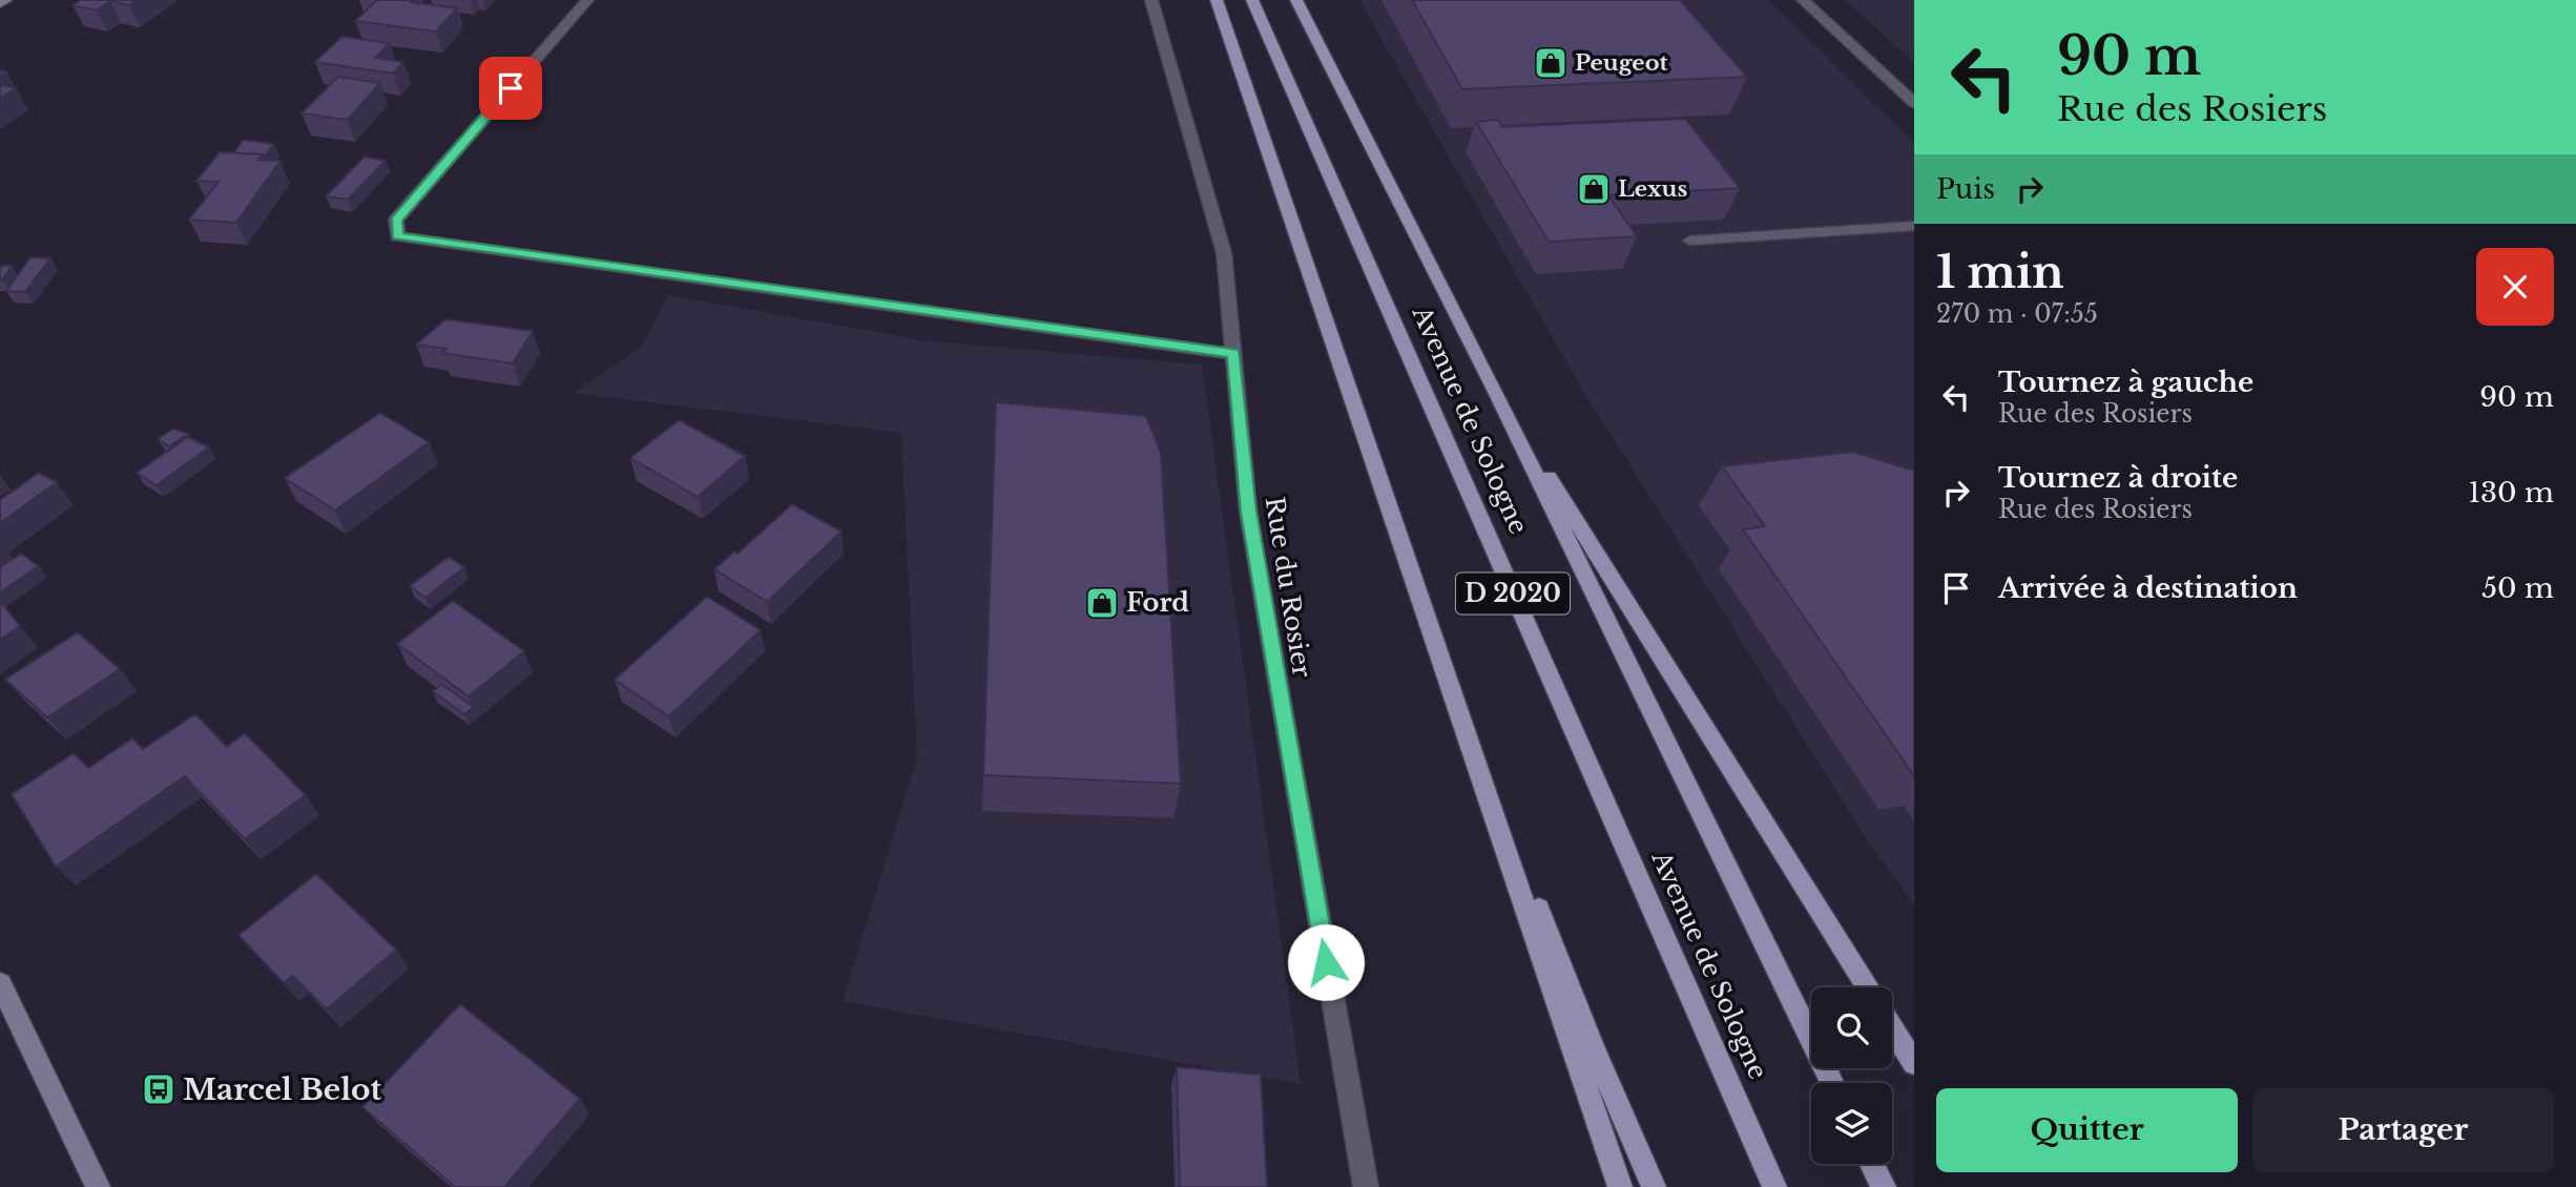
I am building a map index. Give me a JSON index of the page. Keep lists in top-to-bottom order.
{
  "streets": {
    "main road": ["Avenue de Sologne", "D 2020"],
    "street": ["Rue du Rosier"]
  },
  "places": {
    "shop": ["Peugeot", "Lexus", "Ford"],
    "bus stop": ["Marcel Belot"]
  },
  "page": {
    "turn": ["90 m", "Rue des Rosiers"],
    "then": "Puis",
    "heading": ["1 min", "270 m · 07:55"],
    "list": [
      {
        "name": "Tournez à gauche",
        "note": "Rue des Rosiers",
        "value": "90 m"
      },
      {
        "name": "Tournez à droite",
        "note": "Rue des Rosiers",
        "value": "130 m"
      },
      {
        "name": "Arrivée à destination",
        "value": "50 m"
      }
    ],
    "buttons": ["Quitter", "Partager"]
  }
}
